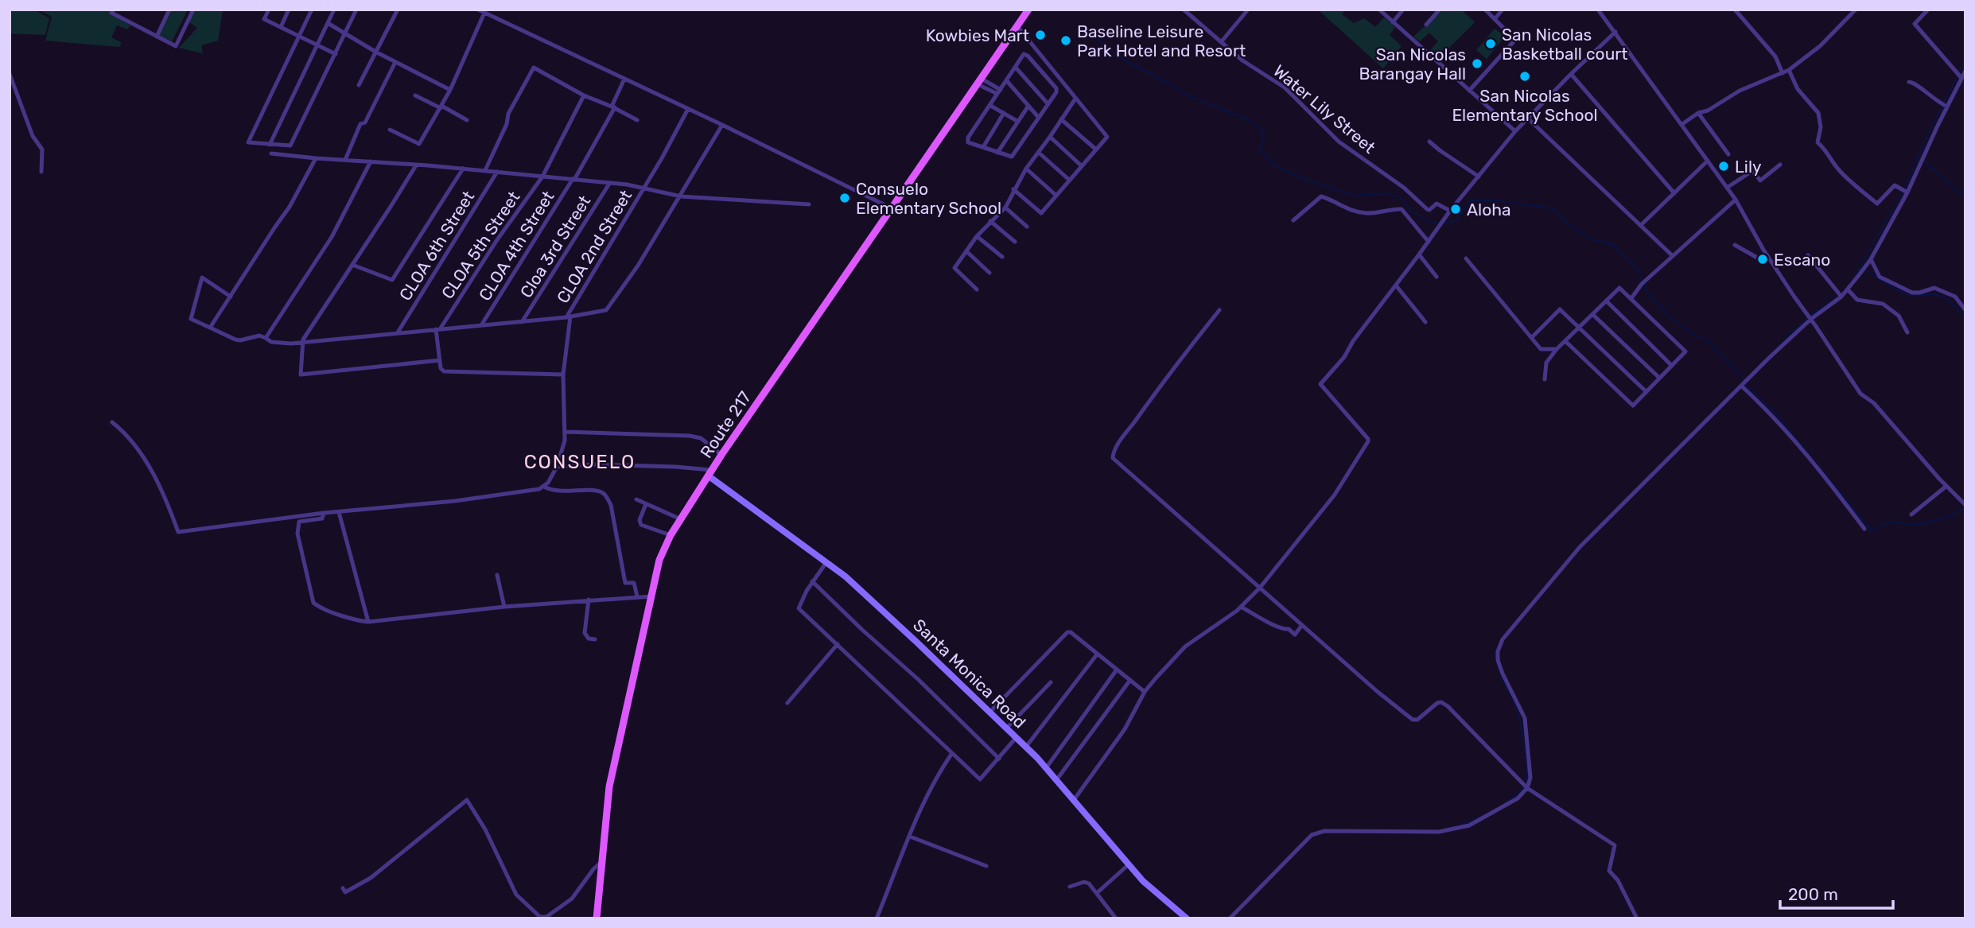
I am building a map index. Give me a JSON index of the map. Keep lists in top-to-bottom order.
{
  "streets": {
    "main road": ["Route 217"],
    "street": [
      "Water Lily Street",
      "CLOA 5th Street",
      "CLOA 6th Street",
      "CLOA 4th Street",
      "Cloa 3rd Street",
      "CLOA 2nd Street",
      "Santa Monica Road"
    ]
  },
  "crossings": [
    ["Route 217", "Santa Monica Road"]
  ],
  "districts": ["CONSUELO"],
  "places": [
    "Kowbies Mart",
    "Baseline Leisure Park Hotel and Resort",
    "San Nicolas Basketball court",
    "San Nicolas Barangay Hall",
    "San Nicolas Elementary School",
    "Lily",
    "Consuelo Elementary School",
    "Aloha",
    "Escano"
  ],
  "scale_bar": "200 m"
}
